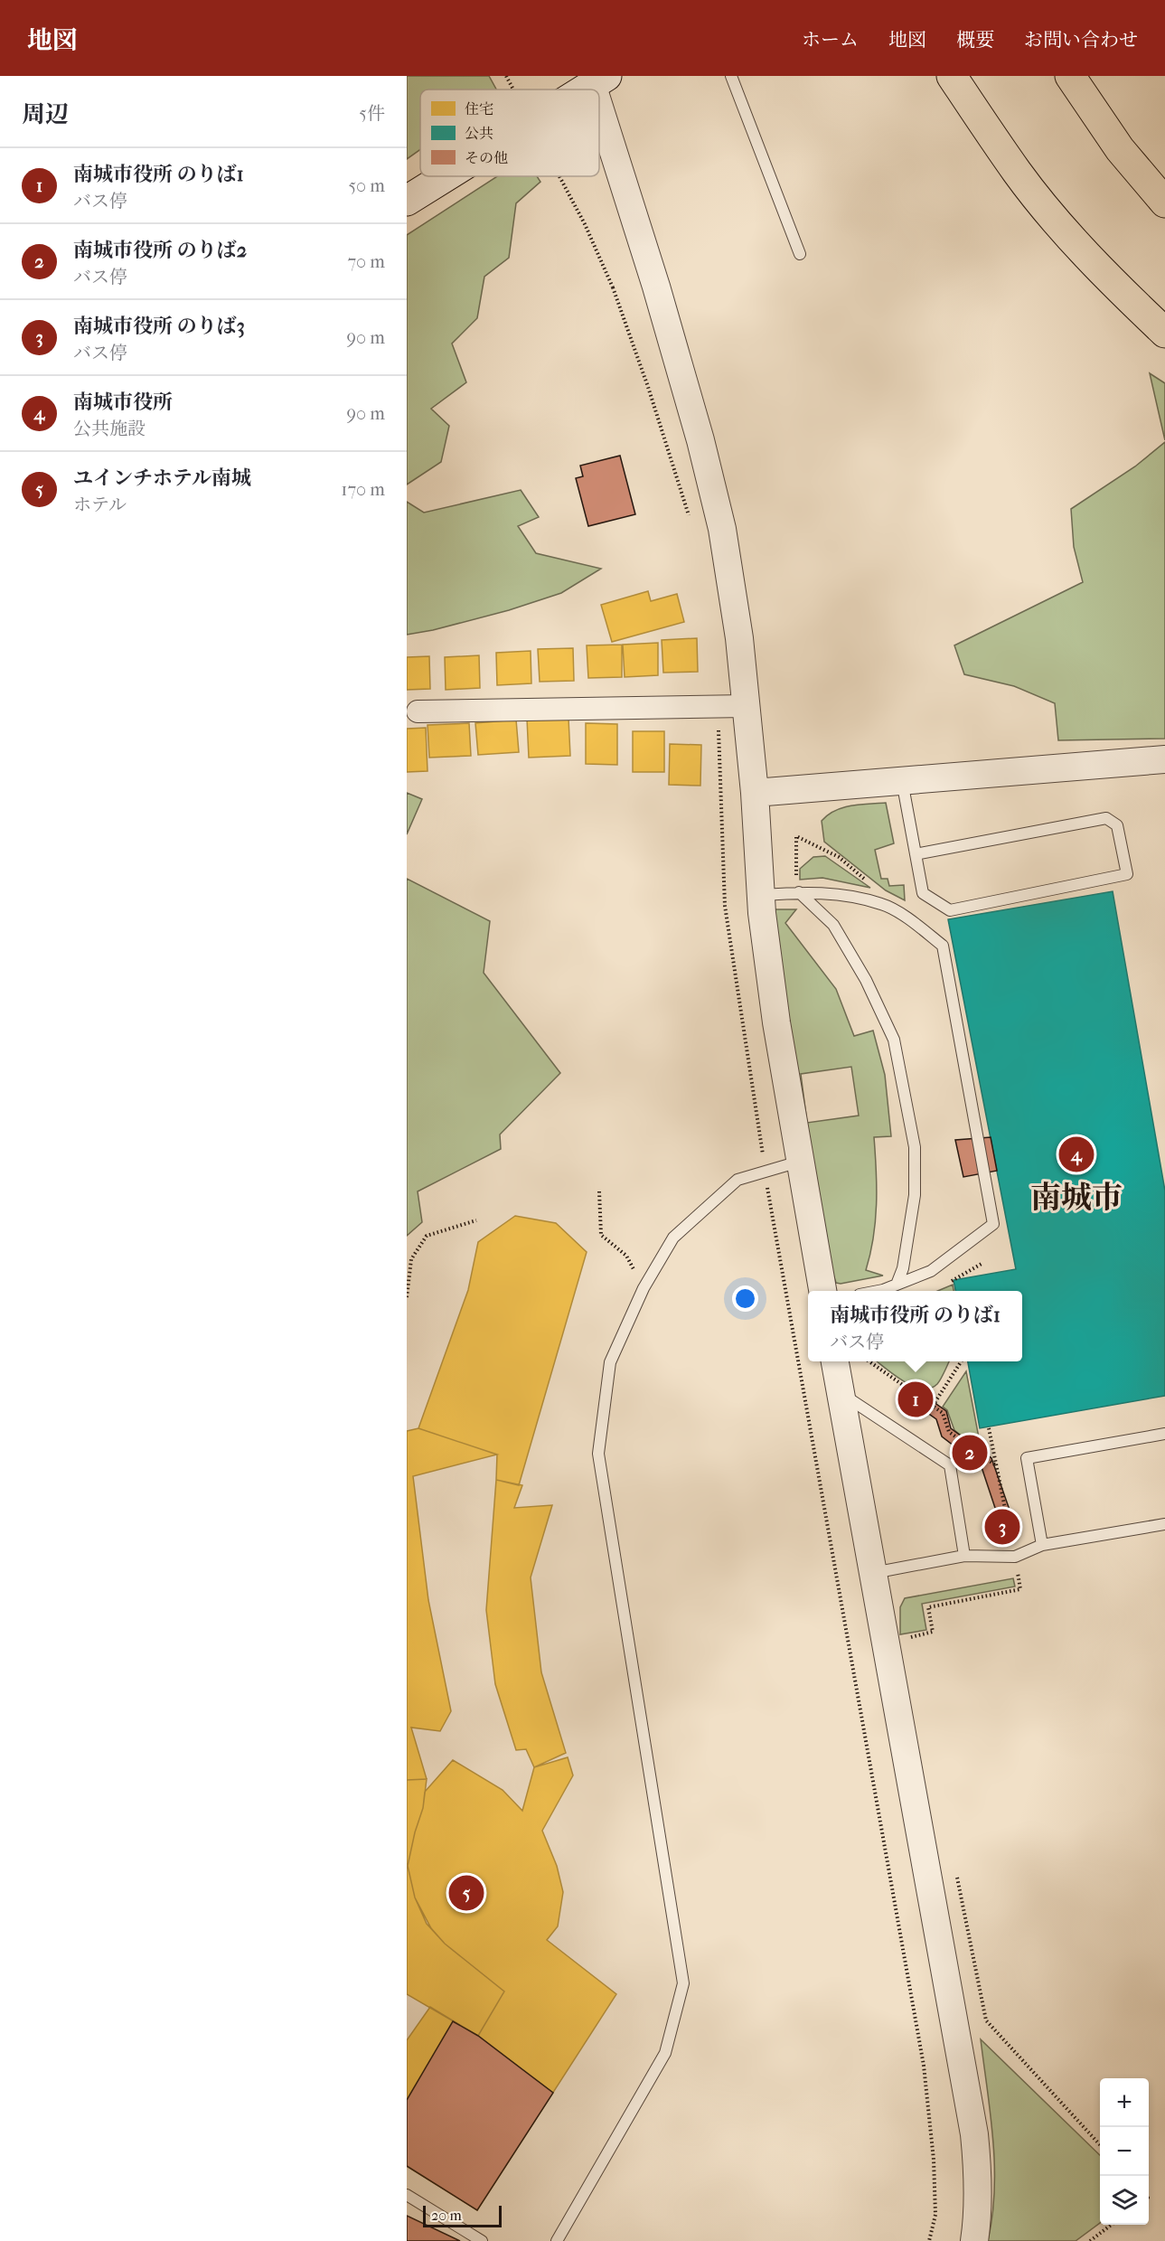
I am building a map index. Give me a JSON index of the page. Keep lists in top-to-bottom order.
{
  "districts": ["南城市"],
  "legend": ["住宅", "公共", "その他"],
  "scale_bar": "20 m",
  "page": {
    "header": "地図",
    "nav": [
      "ホーム",
      "地図",
      "概要",
      "お問い合わせ"
    ],
    "heading": ["周辺", "5件"],
    "list": [
      {
        "mark": "1",
        "name": "南城市役所 のりば1",
        "note": "バス停",
        "value": "50 m"
      },
      {
        "mark": "2",
        "name": "南城市役所 のりば2",
        "note": "バス停",
        "value": "70 m"
      },
      {
        "mark": "3",
        "name": "南城市役所 のりば3",
        "note": "バス停",
        "value": "90 m"
      },
      {
        "mark": "4",
        "name": "南城市役所",
        "note": "公共施設",
        "value": "90 m"
      },
      {
        "mark": "5",
        "name": "ユインチホテル南城",
        "note": "ホテル",
        "value": "170 m"
      }
    ],
    "pins": [
      "4",
      "1",
      "2",
      "3",
      "5"
    ],
    "popup": ["南城市役所 のりば1", "バス停"],
    "map_buttons": ["+", "−"],
    "scale": "20 m"
  }
}
